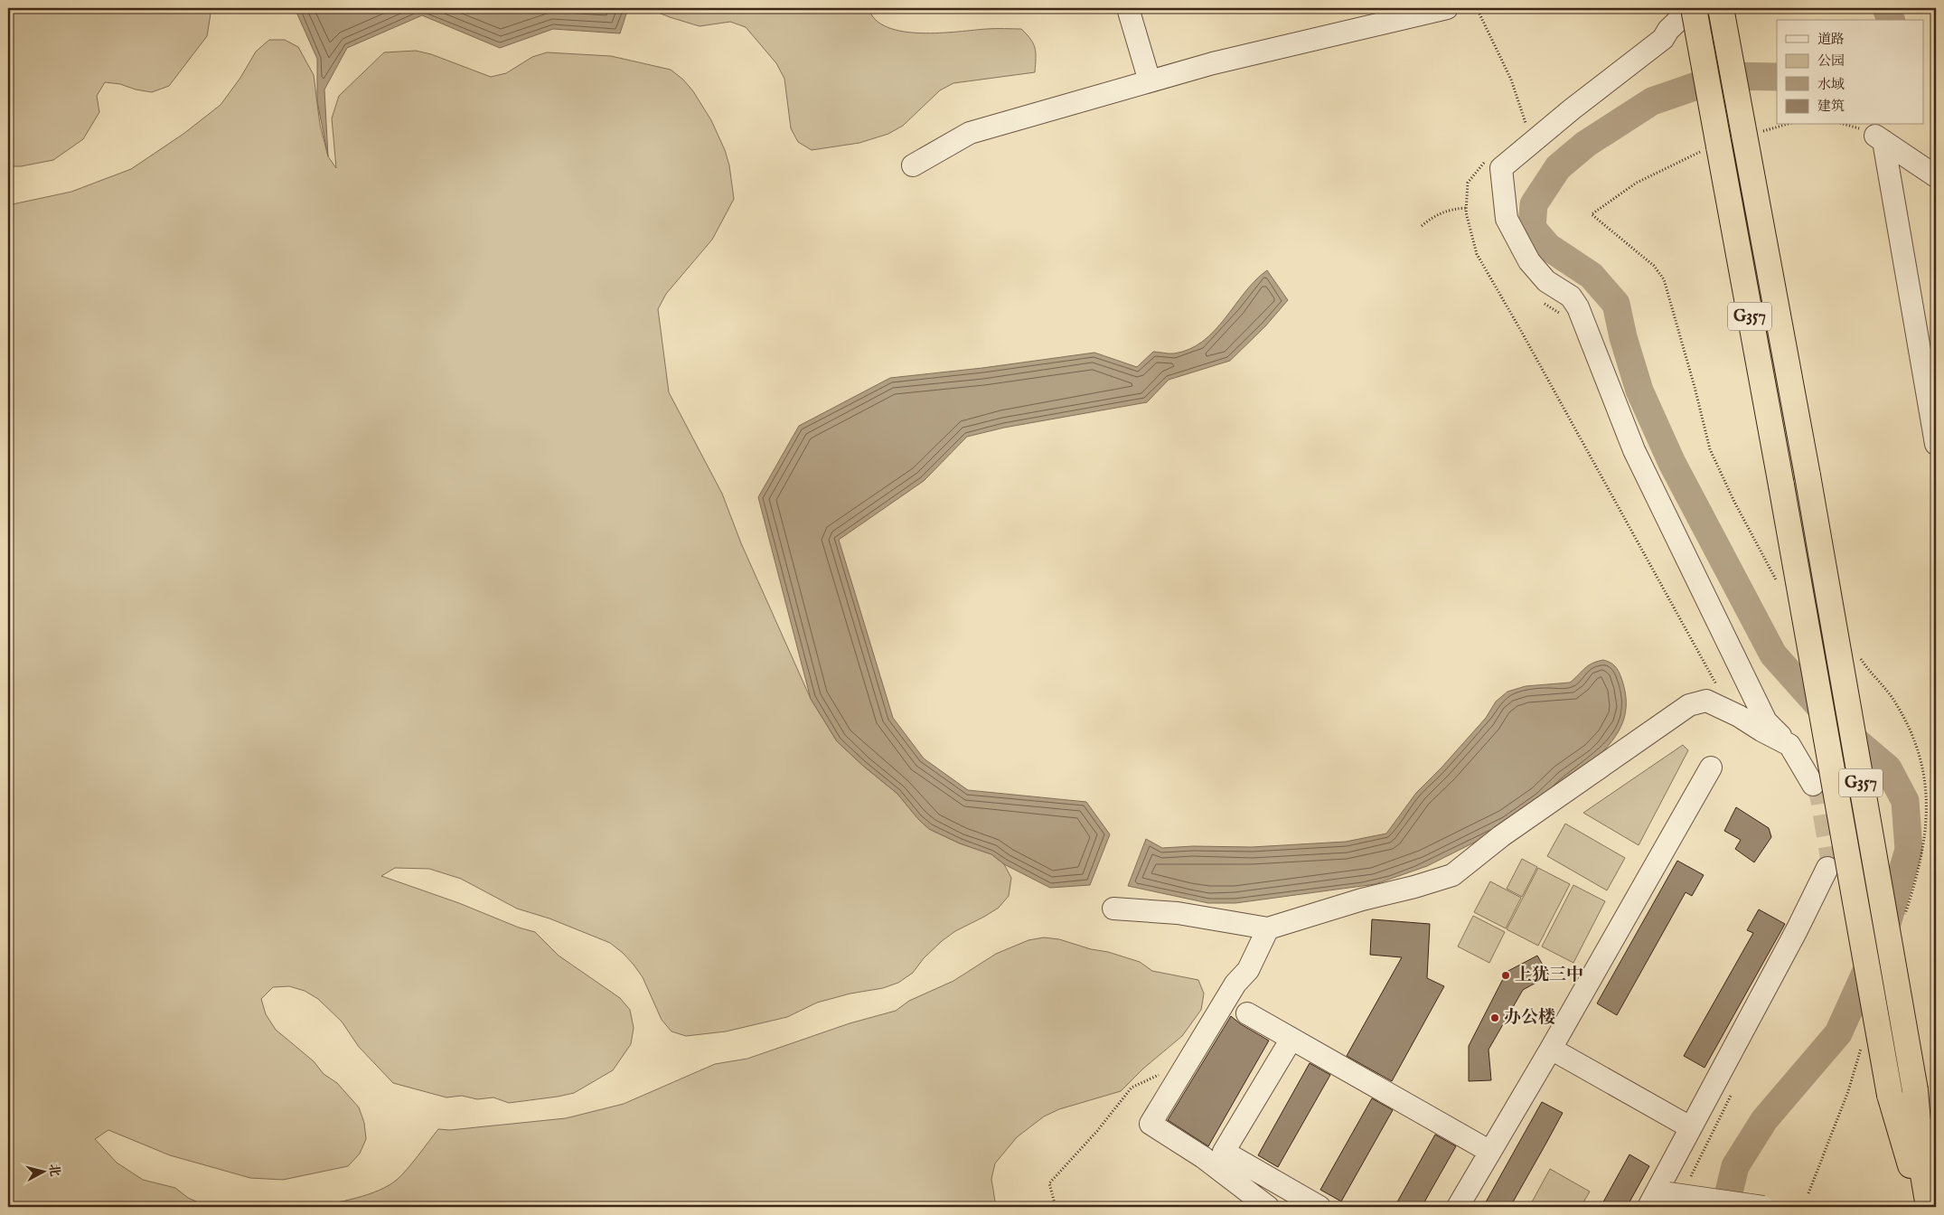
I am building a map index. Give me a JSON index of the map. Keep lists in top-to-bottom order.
{
  "streets": {
    "highway": ["G357"]
  },
  "places": ["上犹三中", "办公楼"],
  "legend": [
    "道路",
    "公园",
    "水域",
    "建筑"
  ],
  "north": "right"
}
